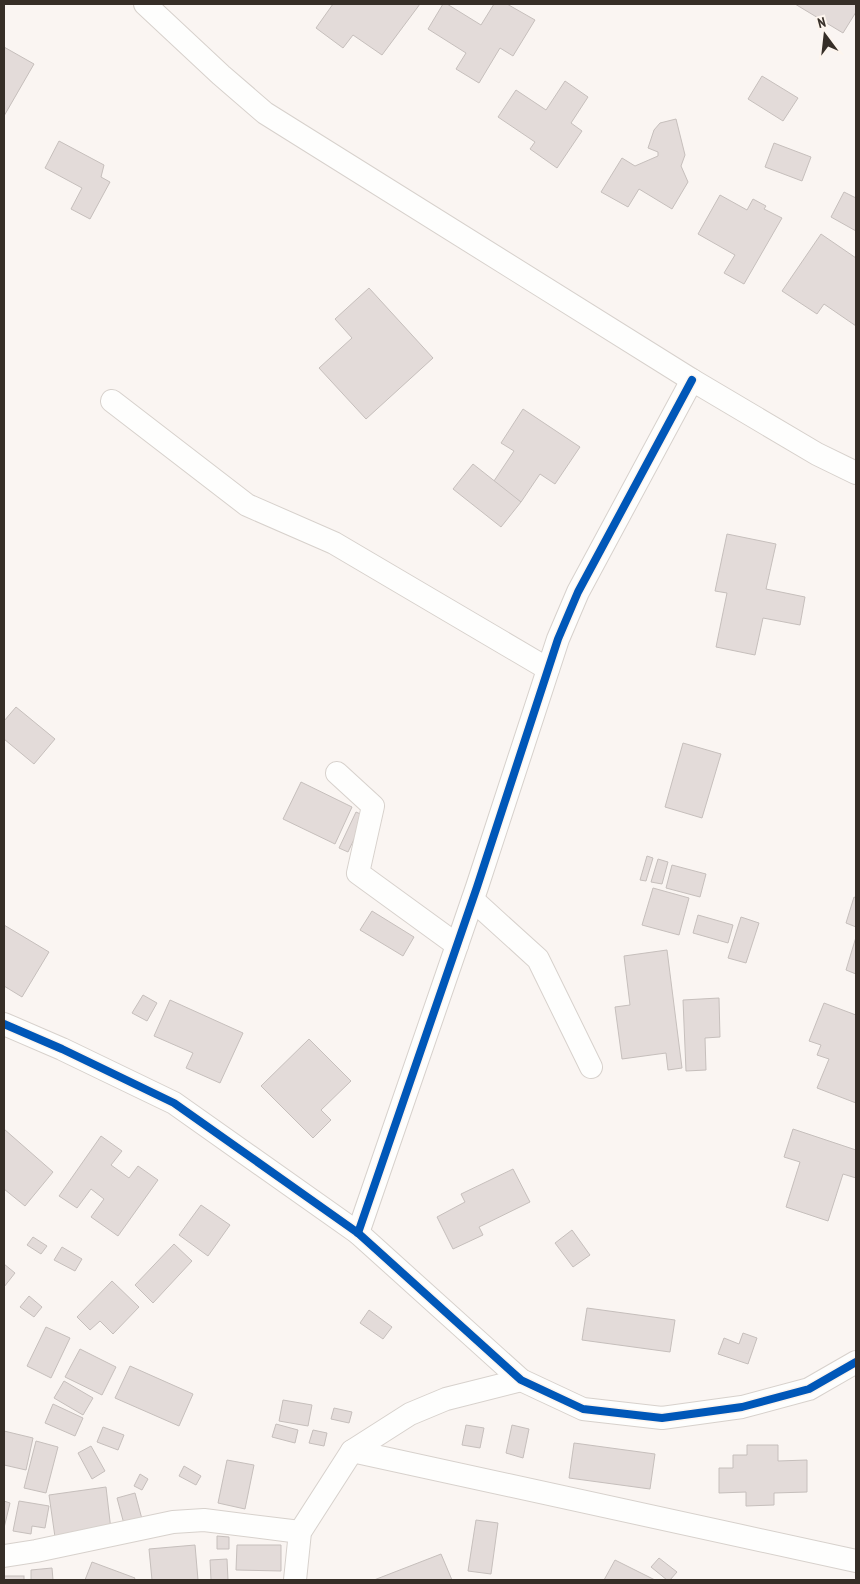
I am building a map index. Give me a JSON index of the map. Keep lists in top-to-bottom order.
{
  "north": "top"
}
